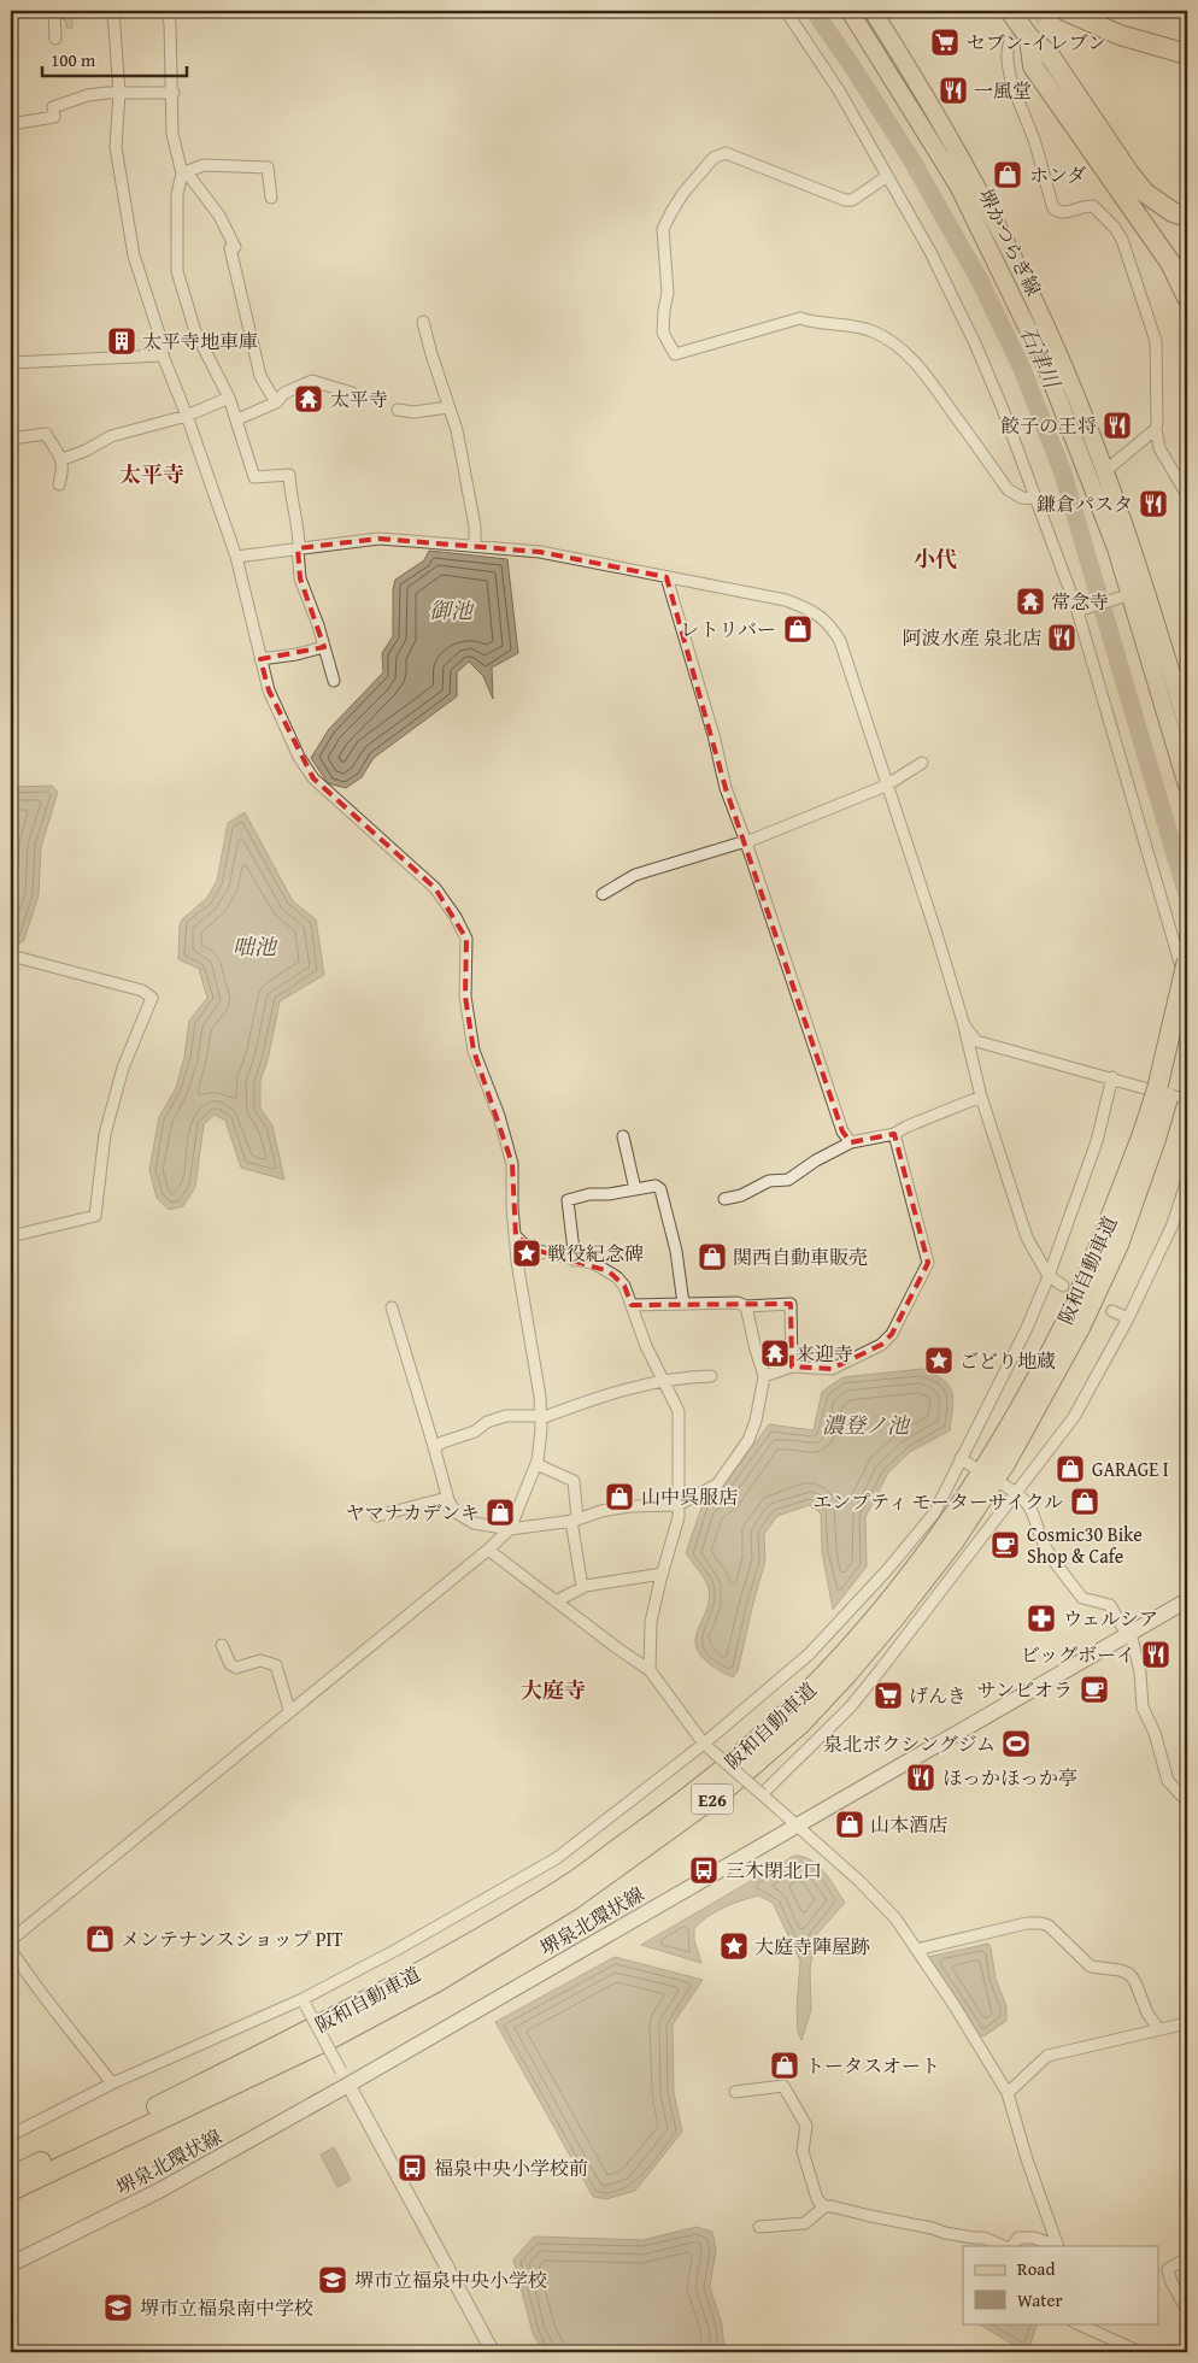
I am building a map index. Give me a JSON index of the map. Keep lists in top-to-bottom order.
{
  "streets": {
    "highway": ["阪和自動車道", "E26"],
    "main road": ["堺かつらぎ線", "堺泉北環状線"]
  },
  "districts": ["太平寺", "小代", "大庭寺"],
  "water": [
    "石津川",
    "御池",
    "咄池",
    "濃登ノ池"
  ],
  "places": {
    "supermarket": ["セブン-イレブン", "げんき"],
    "restaurant": [
      "一風堂",
      "餃子の王将",
      "鎌倉パスタ",
      "阿波水産 泉北店",
      "ビッグボーイ",
      "ほっかほっか亭"
    ],
    "shop": [
      "ホンダ",
      "レトリバー",
      "関西自動車販売",
      "GARAGE Ⅰ",
      "山中呉服店",
      "エンプティ モーターサイクル",
      "ヤマナカデンキ",
      "山本酒店",
      "メンテナンスショップ PIT",
      "トータスオート"
    ],
    "building": ["太平寺地車庫"],
    "temple": ["太平寺", "常念寺", "来迎寺"],
    "place": ["戦役紀念碑", "ごどり地蔵", "大庭寺陣屋跡"],
    "cafe": ["Cosmic30 Bike Shop & Cafe", "サンビオラ"],
    "pharmacy": ["ウェルシア"],
    "sports": ["泉北ボクシングジム"],
    "bus stop": ["三木閉北口", "福泉中央小学校前"],
    "school or university": ["堺市立福泉中央小学校", "堺市立福泉南中学校"]
  },
  "legend": ["Road", "Water"],
  "scale_bar": "100 m"
}
